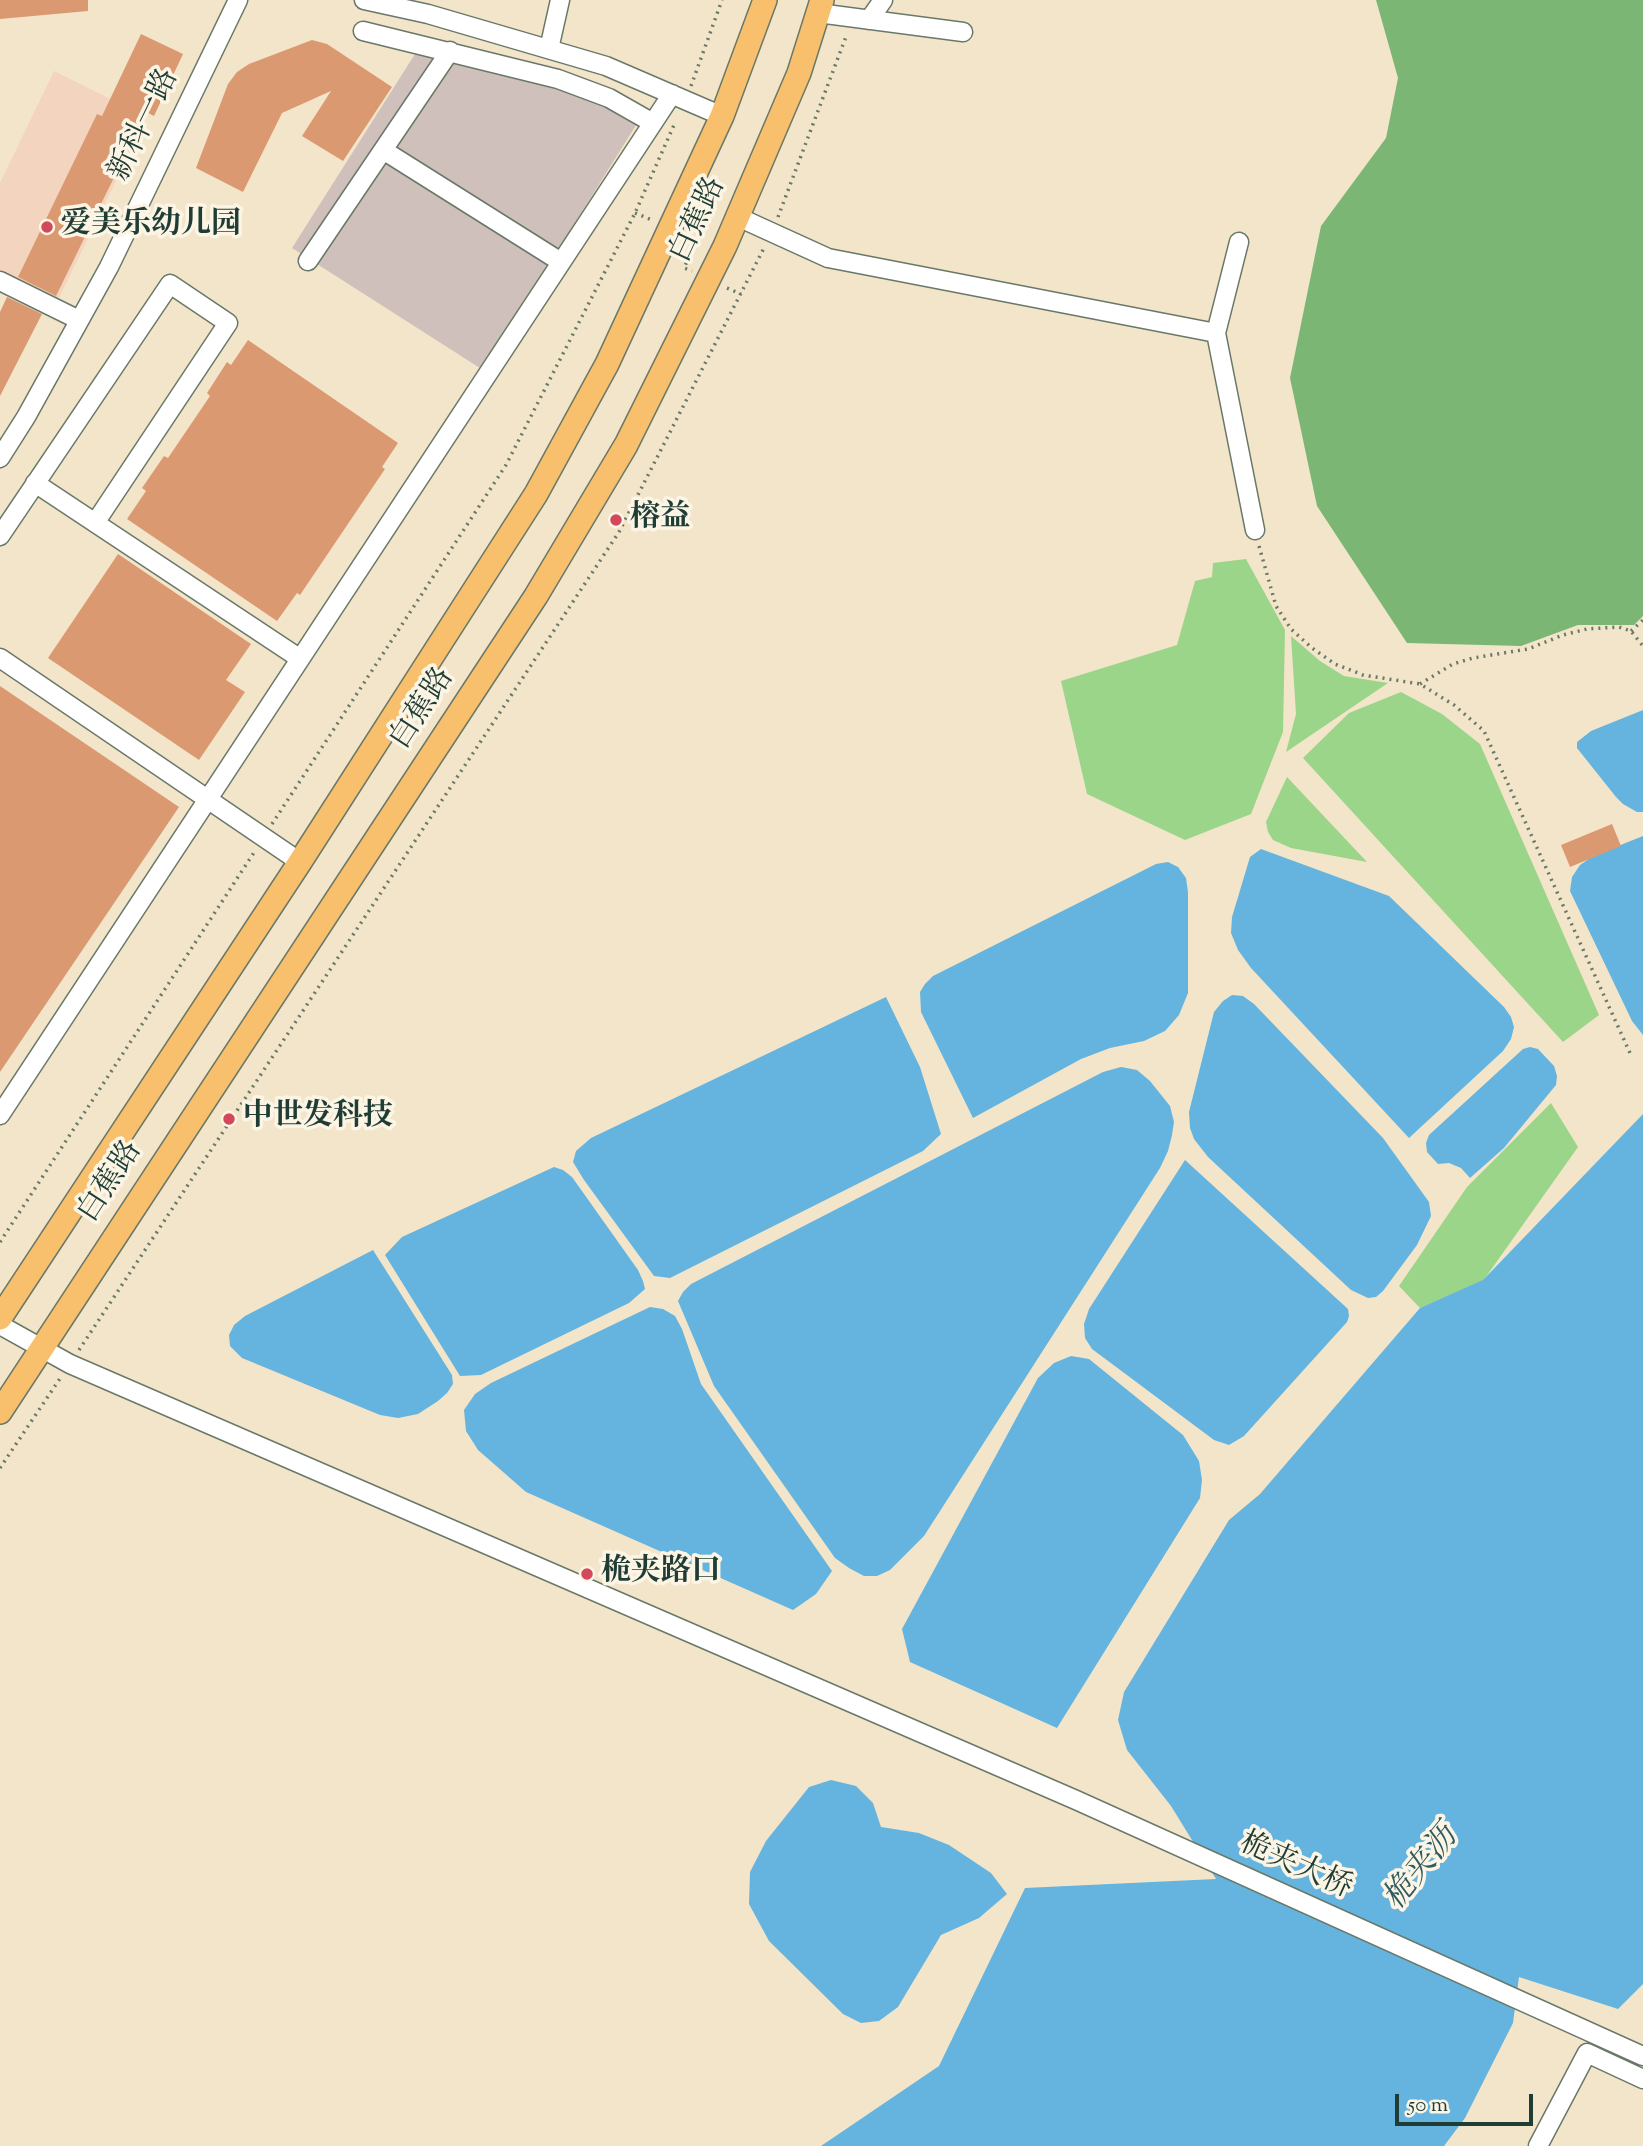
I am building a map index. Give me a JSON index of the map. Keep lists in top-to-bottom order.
{
  "streets": {
    "main road": ["白蕉路"],
    "street": ["新科一路", "桅夹大桥"]
  },
  "crossings": [
    ["白蕉路", "桅夹大桥"]
  ],
  "water": ["桅夹沥"],
  "places": [
    "爱美乐幼儿园",
    "榕益",
    "中世发科技",
    "桅夹路口"
  ],
  "scale_bar": "50 m"
}
